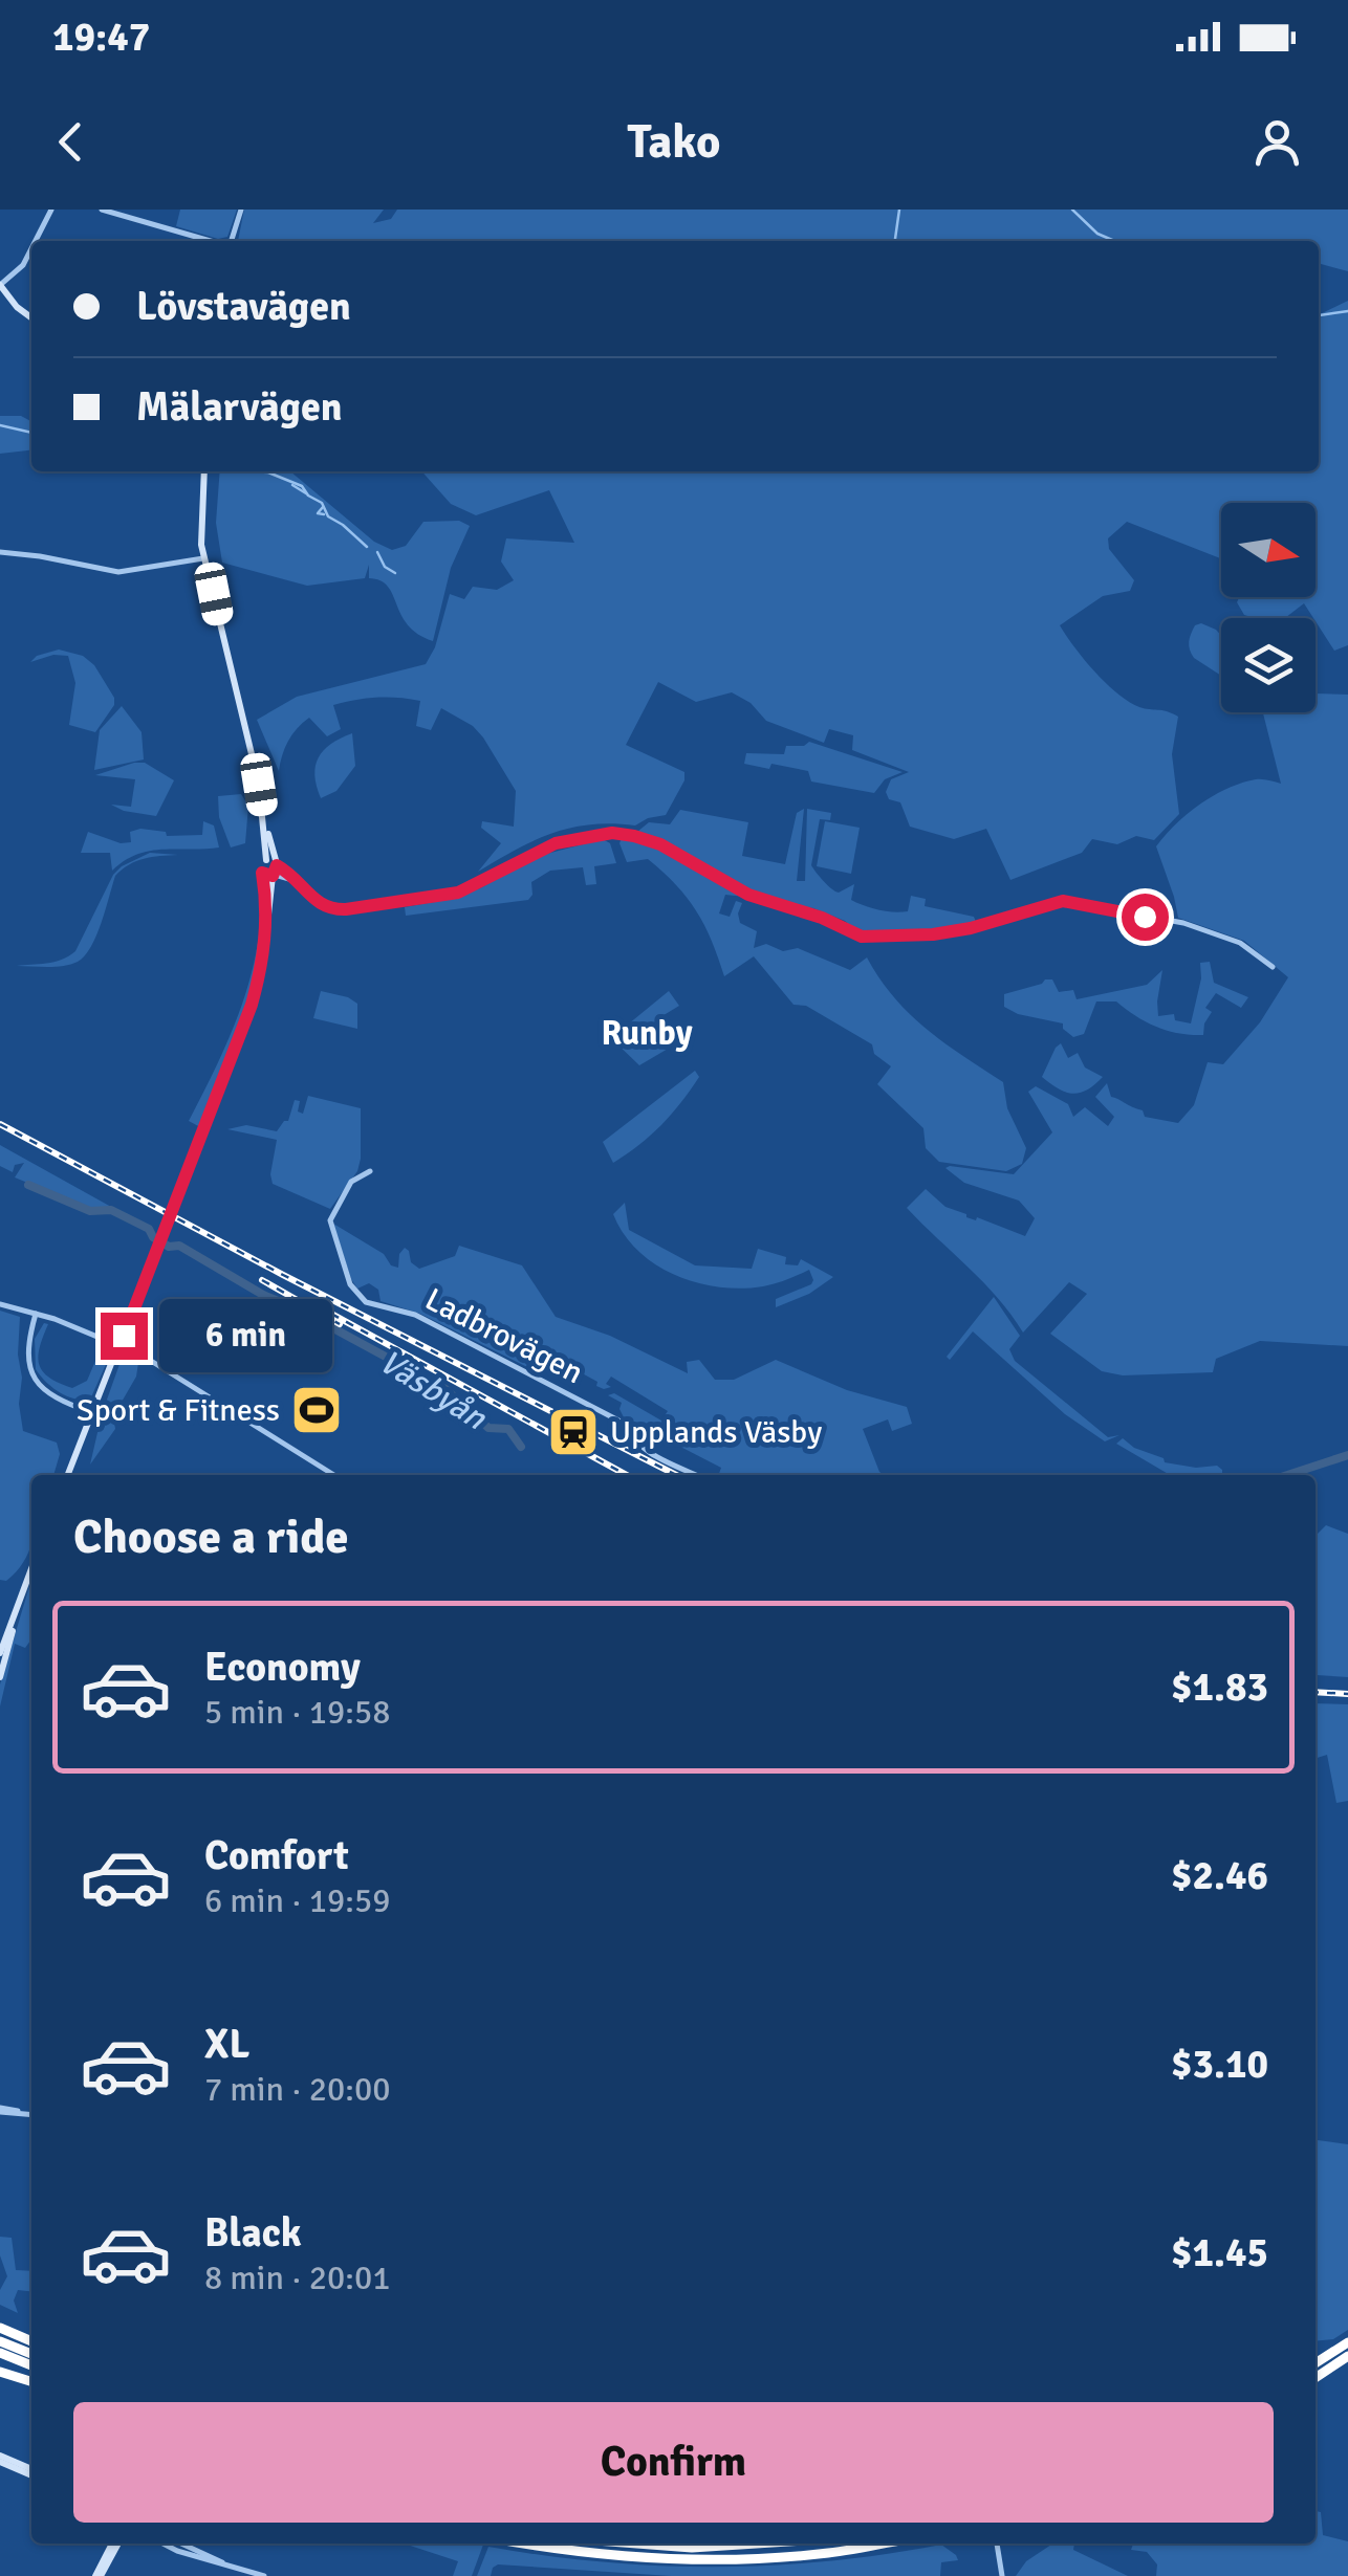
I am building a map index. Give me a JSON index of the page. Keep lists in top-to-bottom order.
{
  "streets": {
    "street": ["Ladbrovägen"]
  },
  "districts": ["Runby"],
  "water": ["Väsbyån"],
  "places": {
    "sports": ["Sport & Fitness"],
    "station": ["Upplands Väsby"]
  },
  "north": "right",
  "page": {
    "status": "19:47",
    "header": "Tako",
    "banner": ["Lövstavägen", "Mälarvägen"],
    "bubble": "6 min",
    "heading": "Choose a ride",
    "list": [
      {
        "name": "Economy",
        "note": "5 min · 19:58",
        "value": "$1.83"
      },
      {
        "name": "Comfort",
        "note": "6 min · 19:59",
        "value": "$2.46"
      },
      {
        "name": "XL",
        "note": "7 min · 20:00",
        "value": "$3.10"
      },
      {
        "name": "Black",
        "note": "8 min · 20:01",
        "value": "$1.45"
      }
    ],
    "buttons": "Confirm"
  }
}
